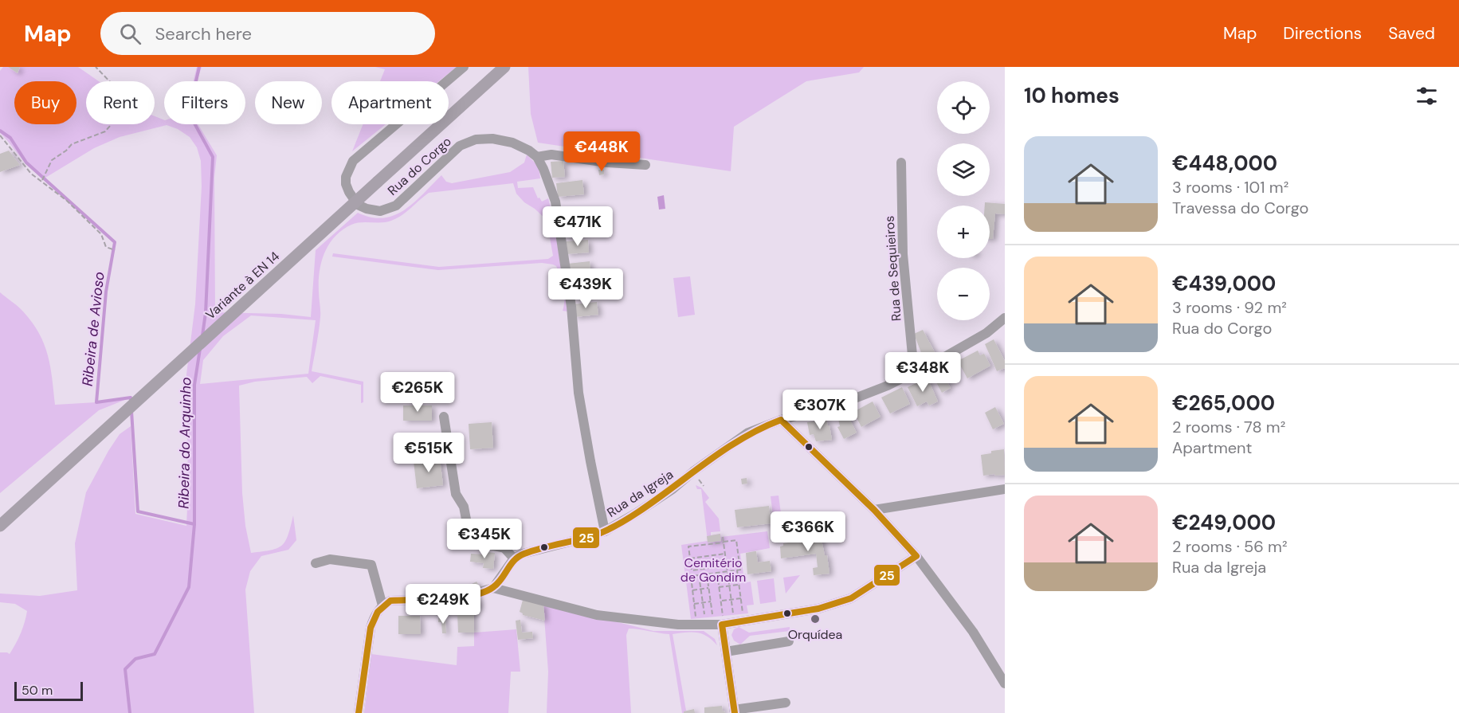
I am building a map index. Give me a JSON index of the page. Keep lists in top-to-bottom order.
{
  "streets": {
    "main road": ["Variante à EN 14"],
    "street": ["Rua do Corgo", "Rua de Sequieiros", "Rua da Igreja"]
  },
  "crossings": [
    ["Rua de Sequieiros", "Rua da Igreja"]
  ],
  "water": ["Ribeira de Avioso", "Ribeira do Arquinho"],
  "parks": ["Cemitério de Gondim"],
  "places": ["Orquídea"],
  "lines": ["transit line 25"],
  "scale_bar": "50 m",
  "page": {
    "header": "Map",
    "search": "Search here",
    "nav": ["Map", "Directions", "Saved"],
    "heading": "10 homes",
    "map_buttons": ["+", "−"],
    "chip": [
      "Buy",
      "Rent",
      "Filters",
      "New",
      "Apartment"
    ],
    "list": [
      {
        "name": "€448,000",
        "note": "3 rooms · 101 m² · Travessa do Corgo"
      },
      {
        "name": "€439,000",
        "note": "3 rooms · 92 m² · Rua do Corgo"
      },
      {
        "name": "€265,000",
        "note": "2 rooms · 78 m² · Apartment"
      },
      {
        "name": "€249,000",
        "note": "2 rooms · 56 m² · Rua da Igreja"
      }
    ],
    "price": [
      "€448K",
      "€471K",
      "€439K",
      "€348K",
      "€265K",
      "€307K",
      "€515K",
      "€366K",
      "€345K",
      "€249K"
    ],
    "scale": "50 m"
  }
}
